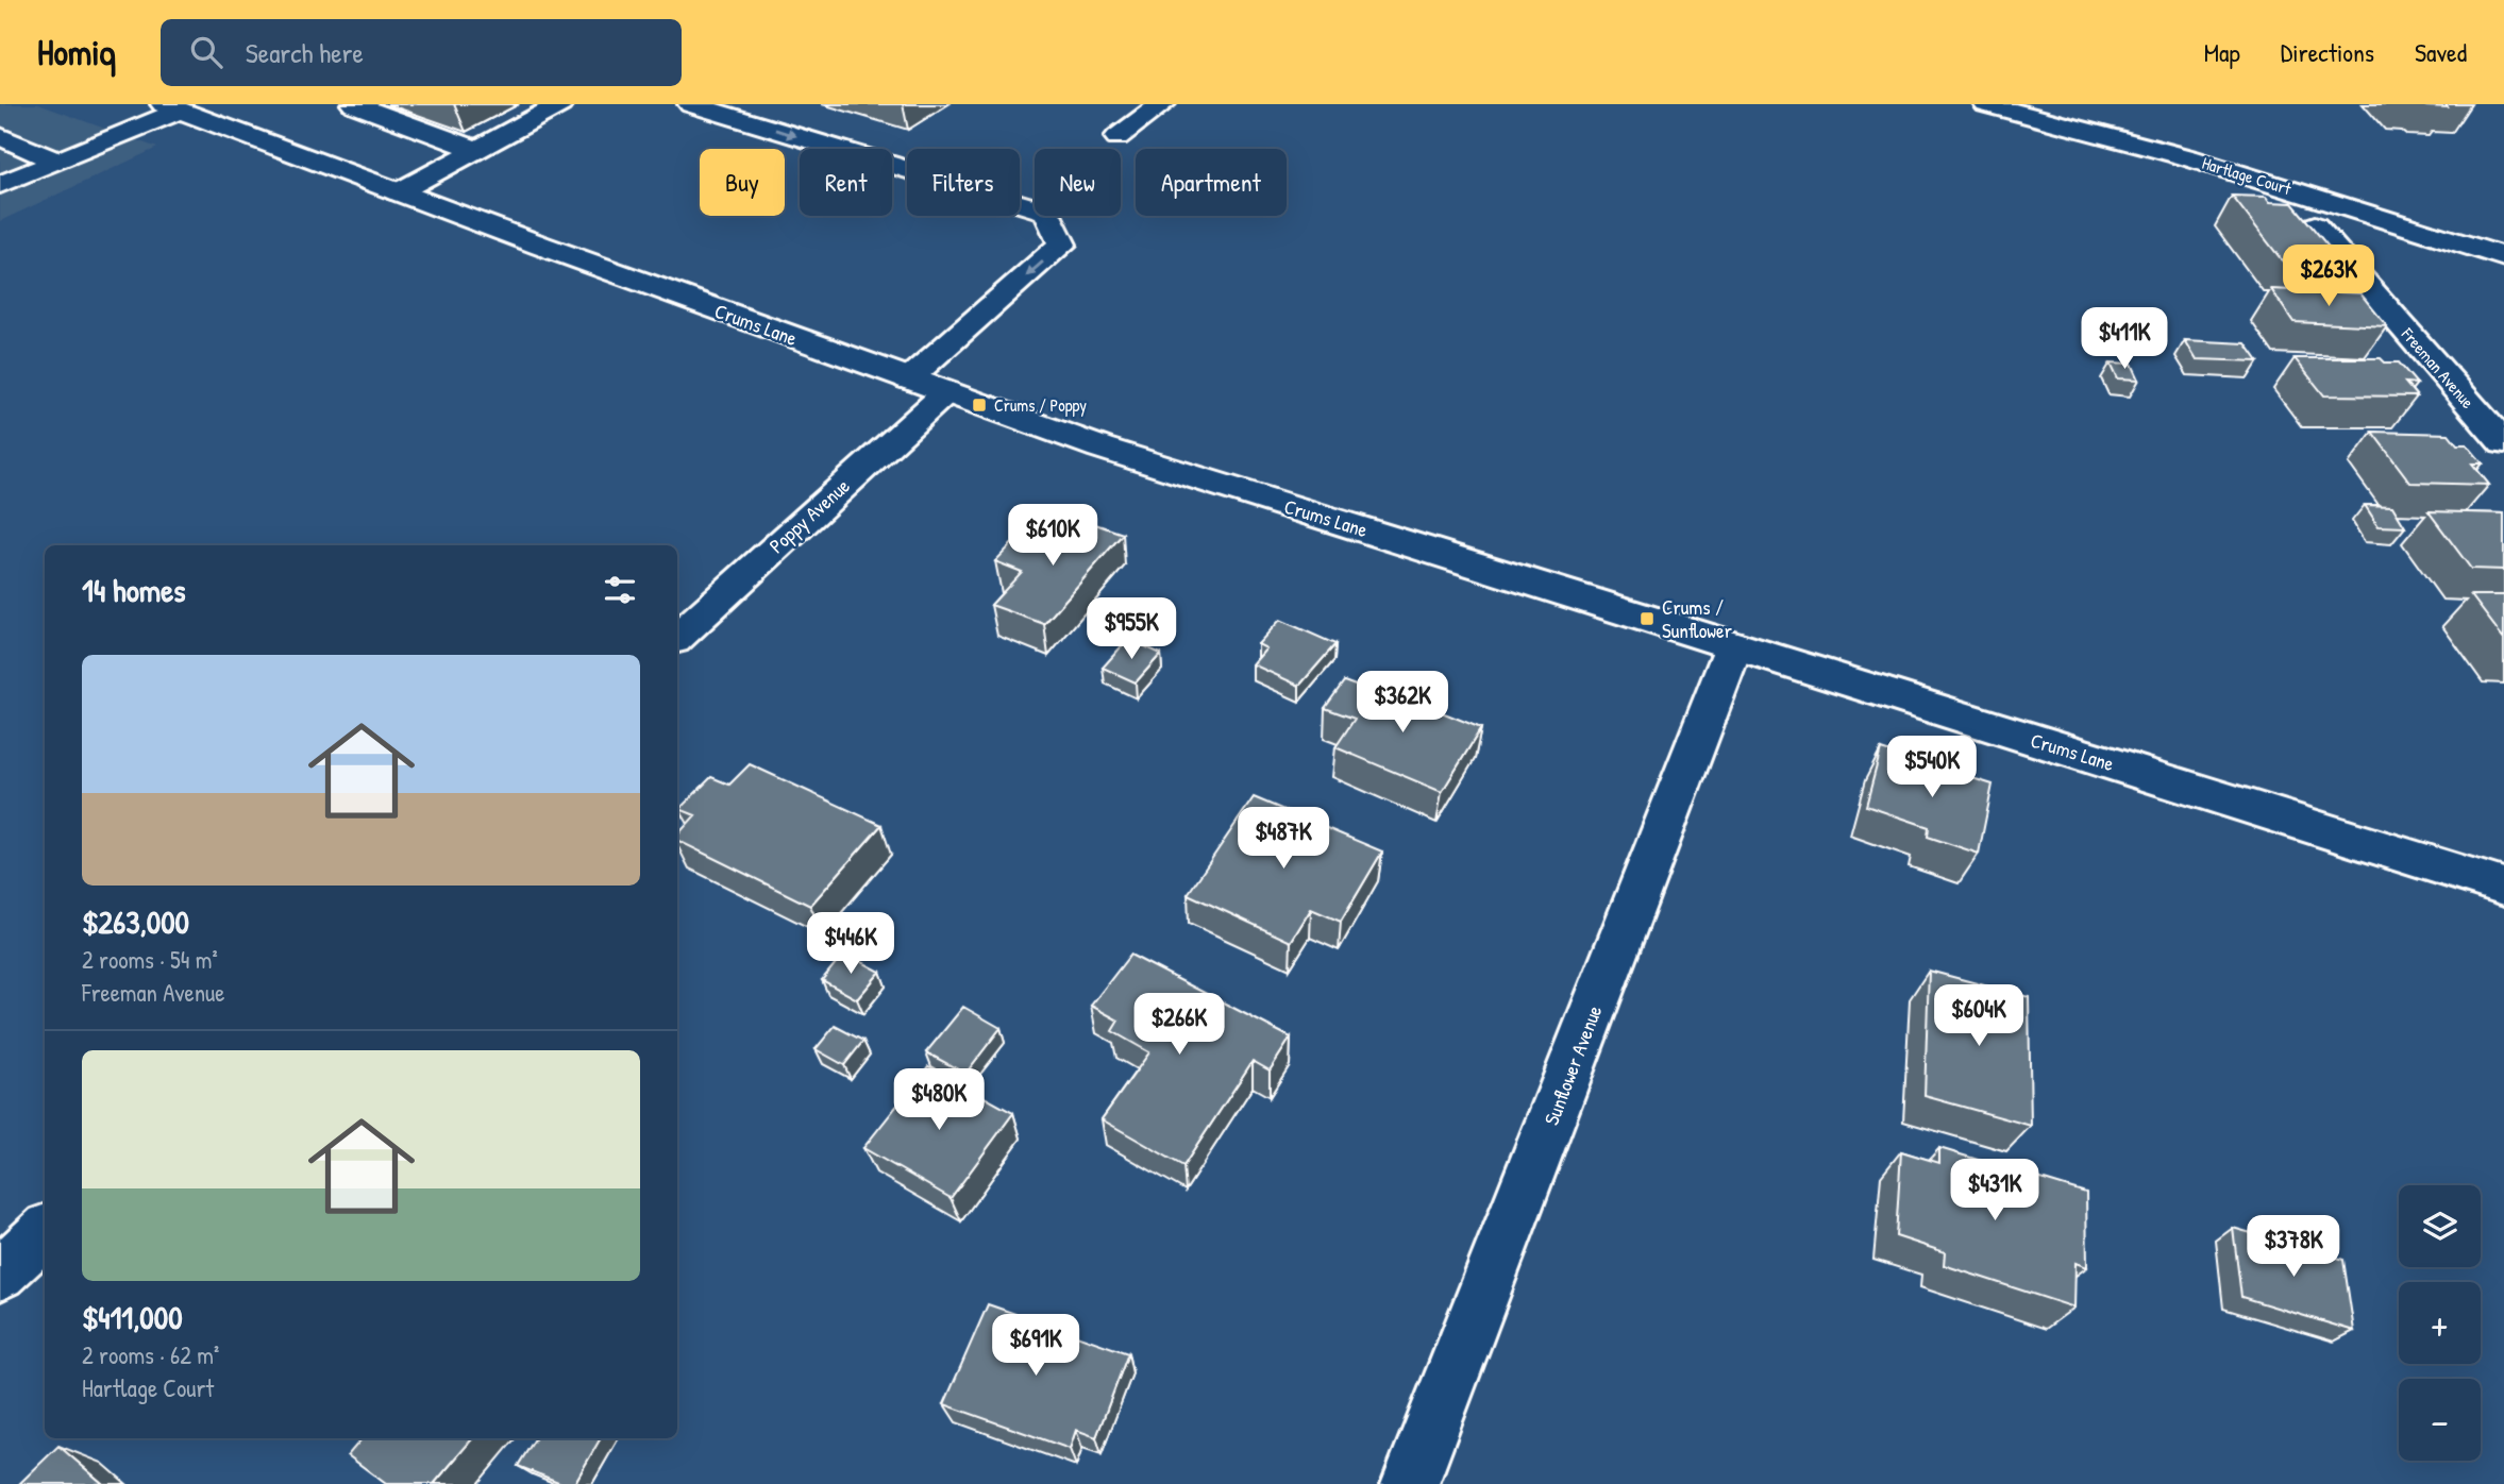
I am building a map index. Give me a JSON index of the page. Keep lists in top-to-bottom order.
{
  "streets": {
    "main road": [
      "Hartlage Court",
      "Crums Lane",
      "Freeman Avenue",
      "Poppy Avenue",
      "Sunflower Avenue"
    ]
  },
  "crossings": [
    ["Crums Lane", "Poppy Avenue"],
    ["Crums Lane", "Sunflower Avenue"]
  ],
  "places": {
    "transit": ["Crums / Poppy", "Crums / Sunflower"]
  },
  "page": {
    "header": "Homiq",
    "search": "Search here",
    "nav": ["Map", "Directions", "Saved"],
    "chip": [
      "Buy",
      "Rent",
      "Filters",
      "New",
      "Apartment"
    ],
    "price": [
      "$263K",
      "$411K",
      "$610K",
      "$955K",
      "$362K",
      "$540K",
      "$487K",
      "$446K",
      "$604K",
      "$266K",
      "$480K",
      "$431K",
      "$378K",
      "$691K"
    ],
    "heading": "14 homes",
    "list": [
      {
        "name": "$263,000",
        "note": "2 rooms · 54 m² · Freeman Avenue"
      },
      {
        "name": "$411,000",
        "note": "2 rooms · 62 m² · Hartlage Court"
      }
    ],
    "map_buttons": ["+", "−"]
  }
}
